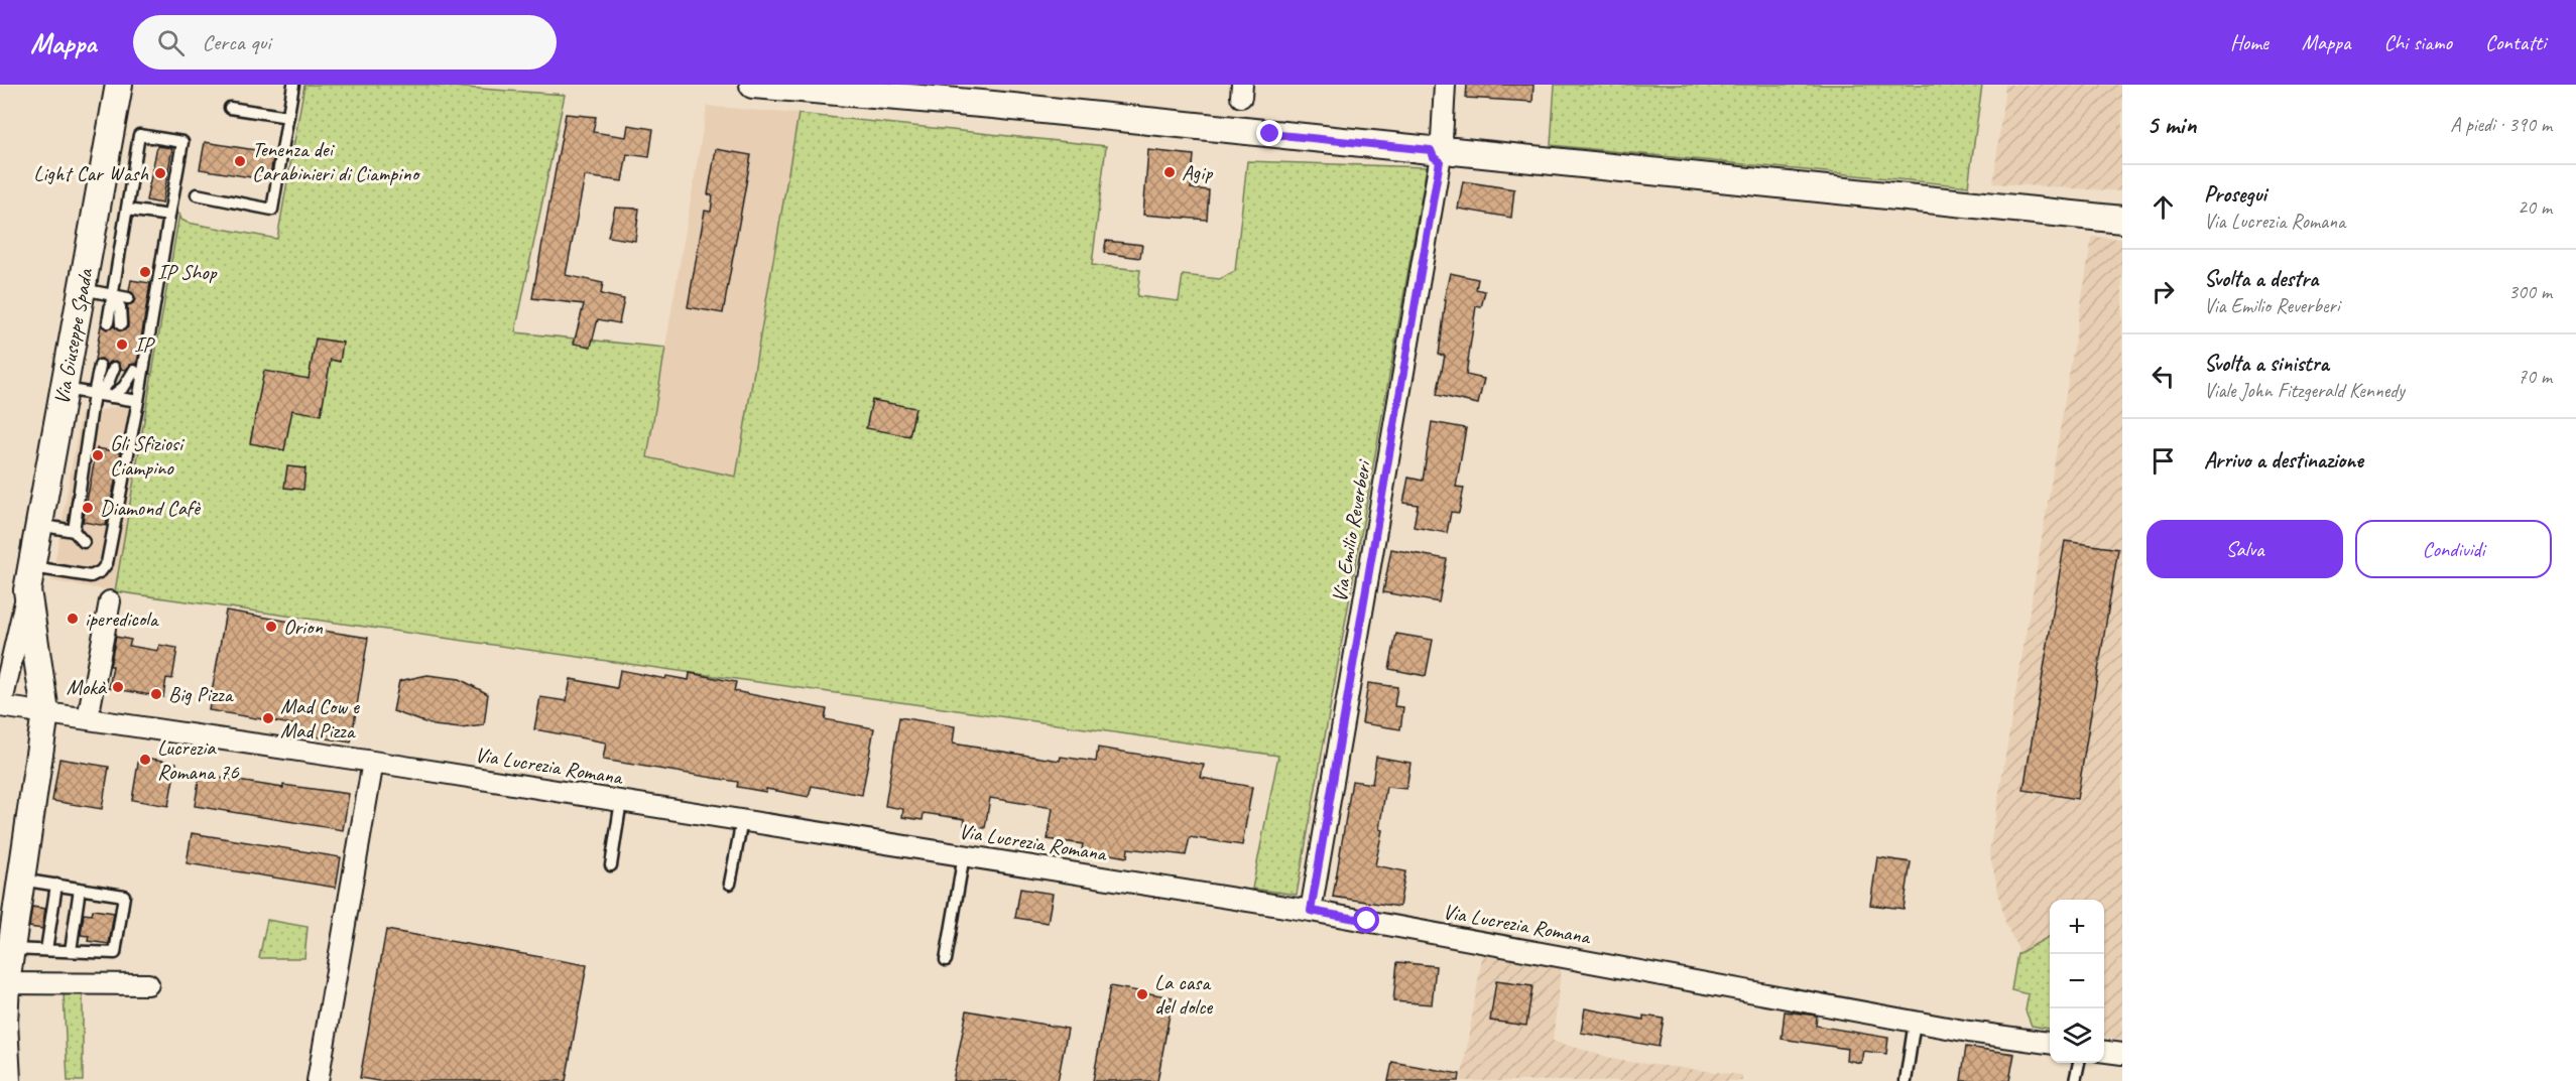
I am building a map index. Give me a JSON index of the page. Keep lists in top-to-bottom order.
{
  "streets": {
    "street": ["Via Giuseppe Spada", "Via Emilio Reverberi", "Via Lucrezia Romana"]
  },
  "crossings": [
    ["Via Giuseppe Spada", "Via Lucrezia Romana"],
    ["Via Emilio Reverberi", "Via Lucrezia Romana"]
  ],
  "places": [
    "Tenenza dei Carabinieri di Ciampino",
    "Agip",
    "Light Car Wash",
    "IP Shop",
    "IP",
    "Gli Sfiziosi Ciampino",
    "Diamond Cafè",
    "iperedicola",
    "Orion",
    "Mokà",
    "Big Pizza",
    "Mad Cow e Mad Pizza",
    "Lucrezia Romana 76",
    "La casa del dolce"
  ],
  "page": {
    "header": "Mappa",
    "search": "Cerca qui",
    "nav": [
      "Home",
      "Mappa",
      "Chi siamo",
      "Contatti"
    ],
    "heading": ["5 min", "A piedi · 390 m"],
    "list": [
      ["Prosegui", "Via Lucrezia Romana", "20 m"],
      ["Svolta a destra", "Via Emilio Reverberi", "300 m"],
      ["Svolta a sinistra", "Viale John Fitzgerald Kennedy", "70 m"],
      "Arrivo a destinazione"
    ],
    "buttons": ["Salva", "Condividi"],
    "map_buttons": ["+", "−"]
  }
}
